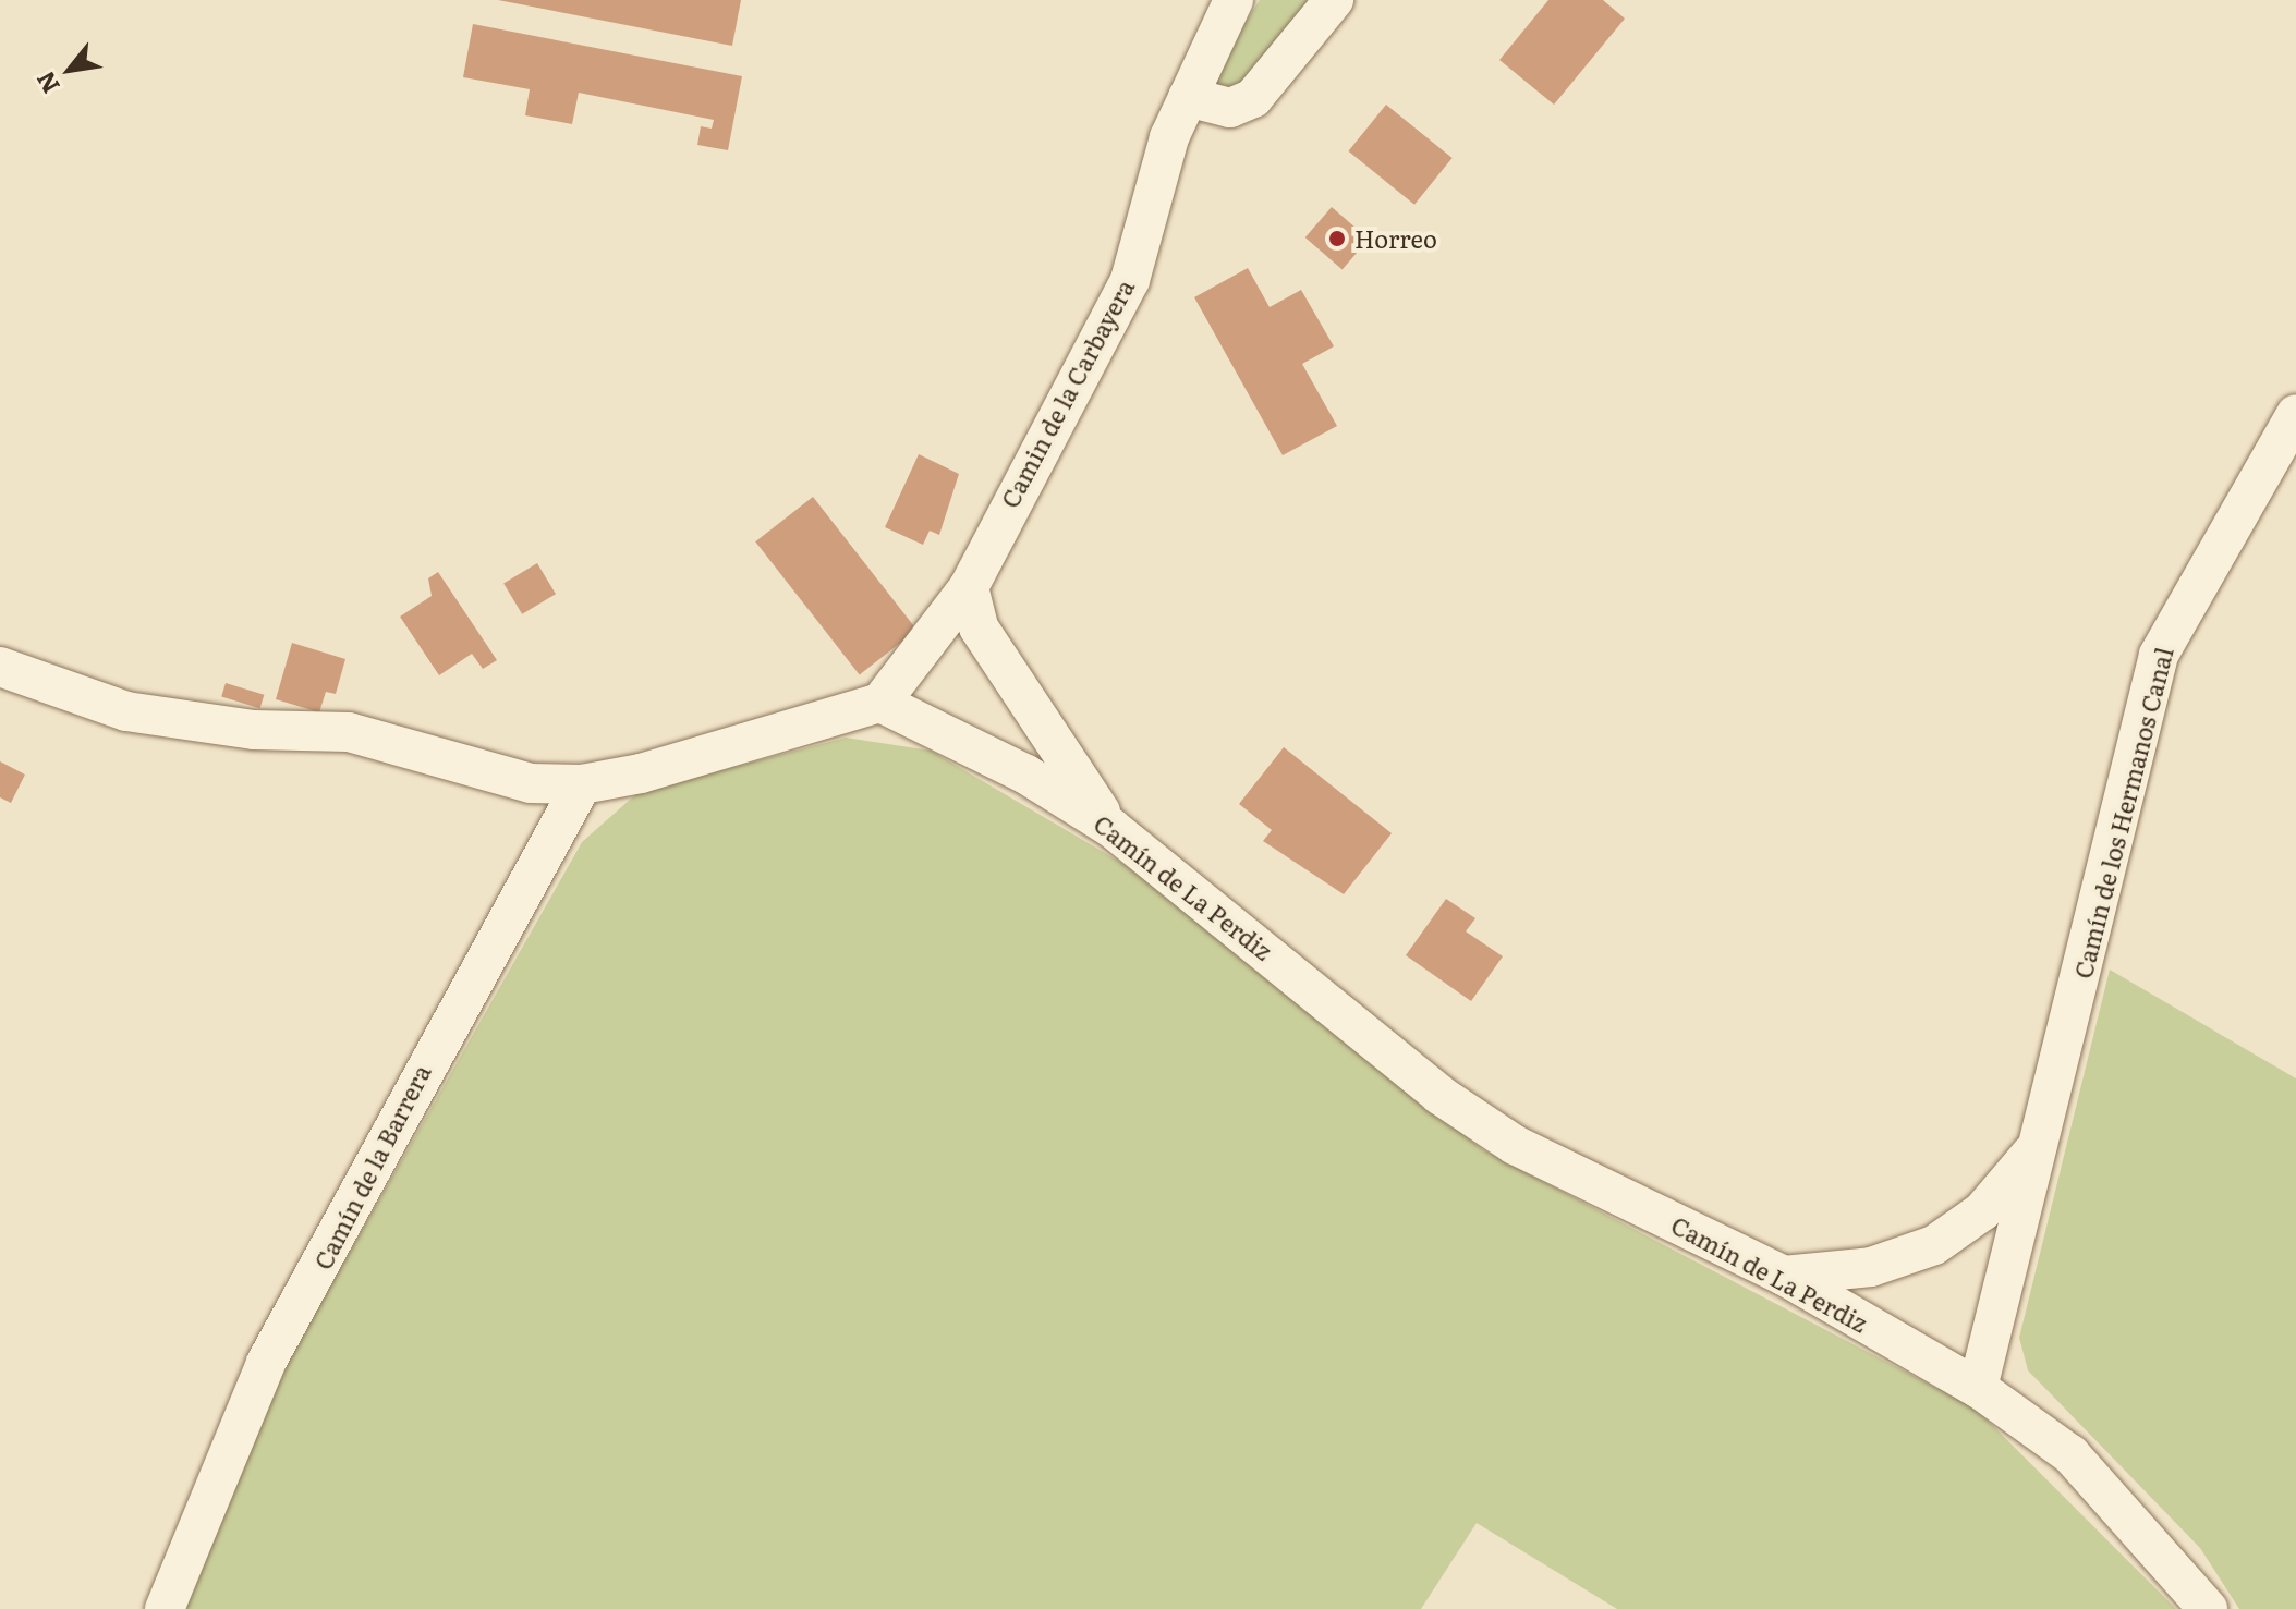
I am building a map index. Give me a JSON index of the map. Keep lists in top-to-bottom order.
{
  "streets": {
    "street": [
      "Camin de la Carbayera",
      "Camín de los Hermanos Canal",
      "Camín de La Perdiz",
      "Camín de la Barrera"
    ]
  },
  "crossings": [
    ["Camin de la Carbayera", "Camín de La Perdiz"],
    ["Camín de los Hermanos Canal", "Camín de La Perdiz"]
  ],
  "places": ["Horreo"],
  "north": "bottom left"
}
